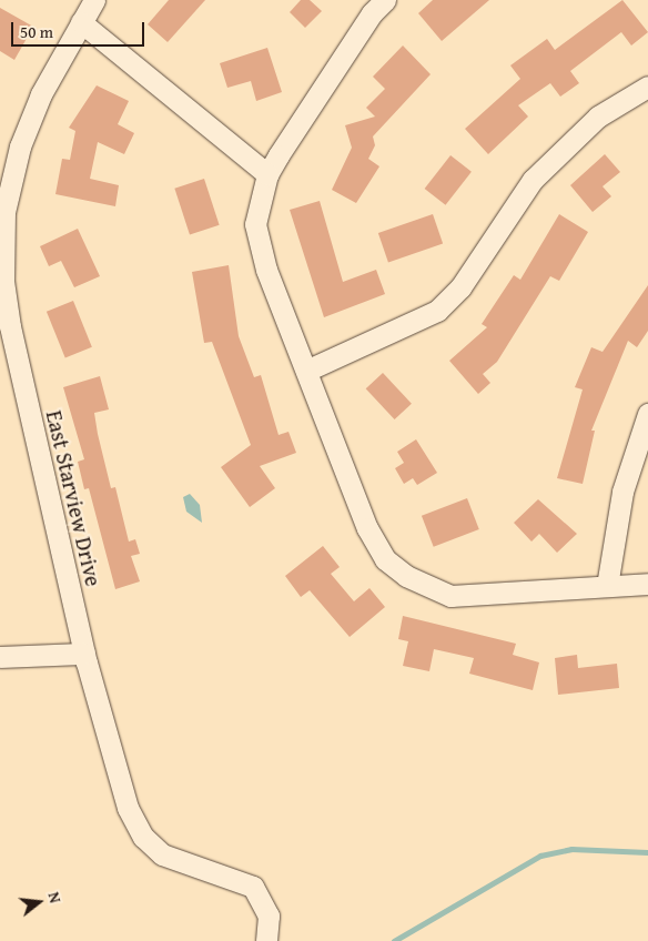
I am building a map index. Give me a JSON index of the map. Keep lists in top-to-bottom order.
{
  "streets": {
    "street": ["East Starview Drive"]
  },
  "scale_bar": "50 m",
  "north": "right"
}
